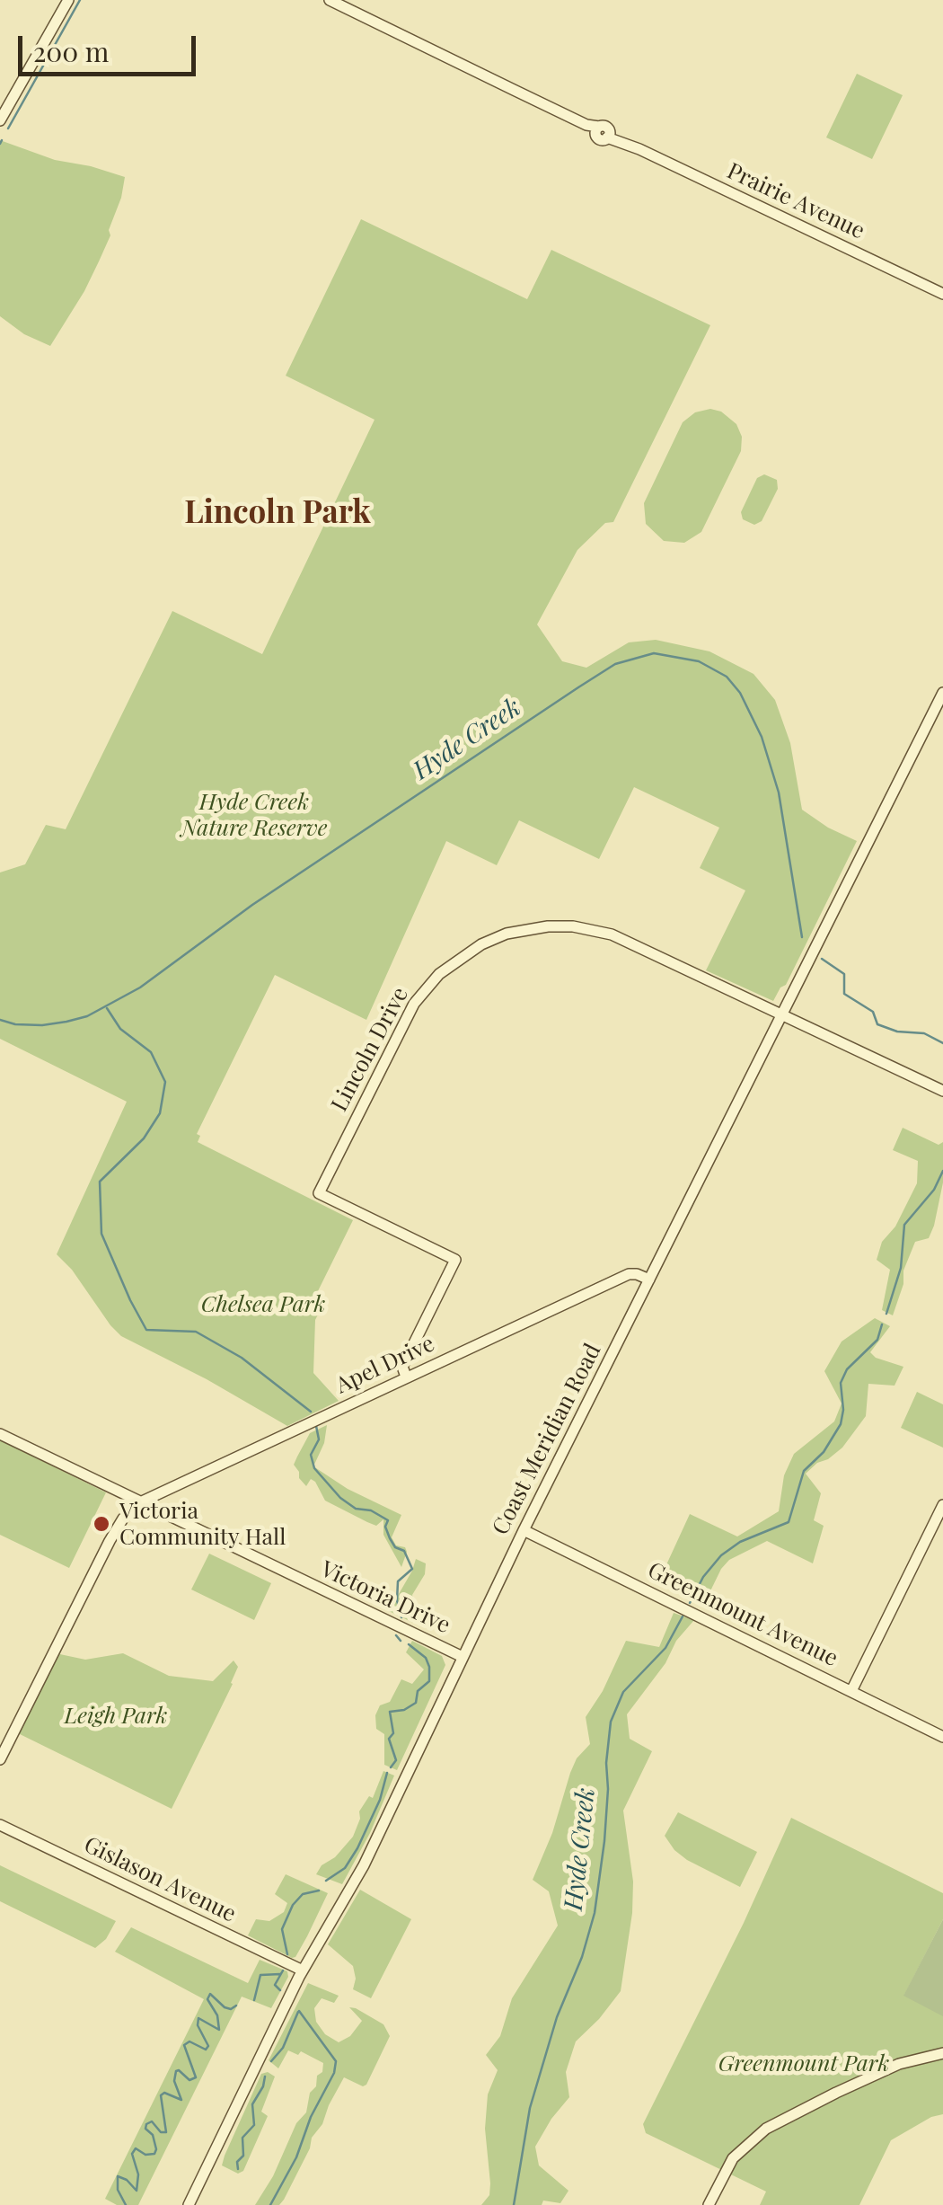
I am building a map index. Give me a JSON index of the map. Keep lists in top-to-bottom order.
{
  "streets": {
    "street": [
      "Prairie Avenue",
      "Lincoln Drive",
      "Apel Drive",
      "Coast Meridian Road",
      "Victoria Drive",
      "Greenmount Avenue",
      "Gislason Avenue"
    ]
  },
  "crossings": [
    ["Lincoln Drive", "Apel Drive"],
    ["Lincoln Drive", "Coast Meridian Road"],
    ["Apel Drive", "Coast Meridian Road"],
    ["Apel Drive", "Victoria Drive"],
    ["Coast Meridian Road", "Victoria Drive"],
    ["Coast Meridian Road", "Greenmount Avenue"],
    ["Coast Meridian Road", "Gislason Avenue"]
  ],
  "districts": ["Lincoln Park"],
  "water": ["Hyde Creek"],
  "parks": [
    "Hyde Creek Nature Reserve",
    "Chelsea Park",
    "Leigh Park",
    "Greenmount Park"
  ],
  "places": ["Victoria Community Hall"],
  "scale_bar": "200 m"
}
